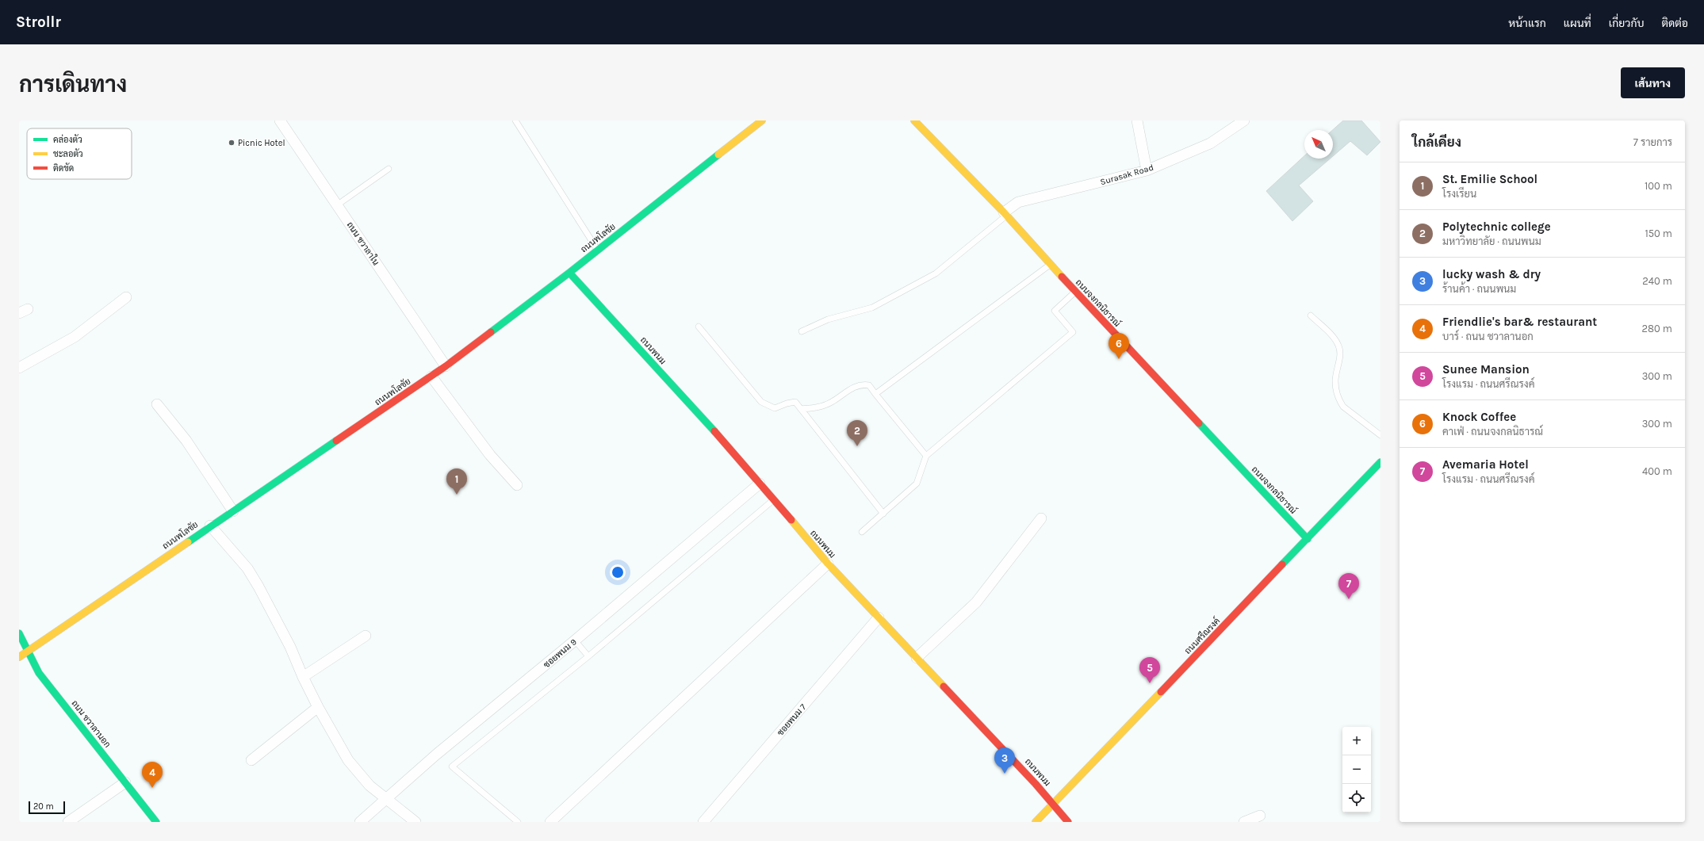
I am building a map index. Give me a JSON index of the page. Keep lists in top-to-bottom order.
{
  "streets": {
    "street": [
      "Surasak Road",
      "ถนนพโลชัย",
      "ถนน ชวาลาใน",
      "ถนนจงกลนิธารณ์",
      "ถนนพนม",
      "ถนนศรีณรงค์",
      "ซอยพนม 9",
      "ซอยพนม 7",
      "ถนน ชวาลานอก"
    ]
  },
  "crossings": [
    ["Surasak Road", "ถนนจงกลนิธารณ์"],
    ["ถนนพโลชัย", "ถนน ชวาลาใน"],
    ["ถนนพโลชัย", "ถนนพนม"],
    ["ถนนพโลชัย", "ถนน ชวาลานอก"],
    ["ถนนจงกลนิธารณ์", "ถนนศรีณรงค์"],
    ["ถนนพนม", "ถนนศรีณรงค์"],
    ["ถนนพนม", "ซอยพนม 9"],
    ["ถนนพนม", "ซอยพนม 7"]
  ],
  "places": ["Picnic Hotel"],
  "legend": ["คล่องตัว", "ชะลอตัว", "ติดขัด"],
  "scale_bar": "20 m",
  "north": "top left",
  "page": {
    "header": "Strollr",
    "nav": [
      "หน้าแรก",
      "แผนที่",
      "เกี่ยวกับ",
      "ติดต่อ"
    ],
    "buttons": "เส้นทาง",
    "title": "การเดินทาง",
    "heading": ["ใกล้เคียง", "7 รายการ"],
    "list": [
      {
        "mark": "1",
        "name": "St. Emilie School",
        "note": "โรงเรียน",
        "value": "100 m"
      },
      {
        "mark": "2",
        "name": "Polytechnic college",
        "note": "มหาวิทยาลัย · ถนนพนม",
        "value": "150 m"
      },
      {
        "mark": "3",
        "name": "lucky wash & dry",
        "note": "ร้านค้า · ถนนพนม",
        "value": "240 m"
      },
      {
        "mark": "4",
        "name": "Friendlie's bar& restaurant",
        "note": "บาร์ · ถนน ชวาลานอก",
        "value": "280 m"
      },
      {
        "mark": "5",
        "name": "Sunee Mansion",
        "note": "โรงแรม · ถนนศรีณรงค์",
        "value": "300 m"
      },
      {
        "mark": "6",
        "name": "Knock Coffee",
        "note": "คาเฟ่ · ถนนจงกลนิธารณ์",
        "value": "300 m"
      },
      {
        "mark": "7",
        "name": "Avemaria Hotel",
        "note": "โรงแรม · ถนนศรีณรงค์",
        "value": "400 m"
      }
    ],
    "pins": [
      "6",
      "2",
      "1",
      "7",
      "5",
      "3",
      "4"
    ],
    "map_buttons": ["+", "−"],
    "scale": "20 m"
  }
}
